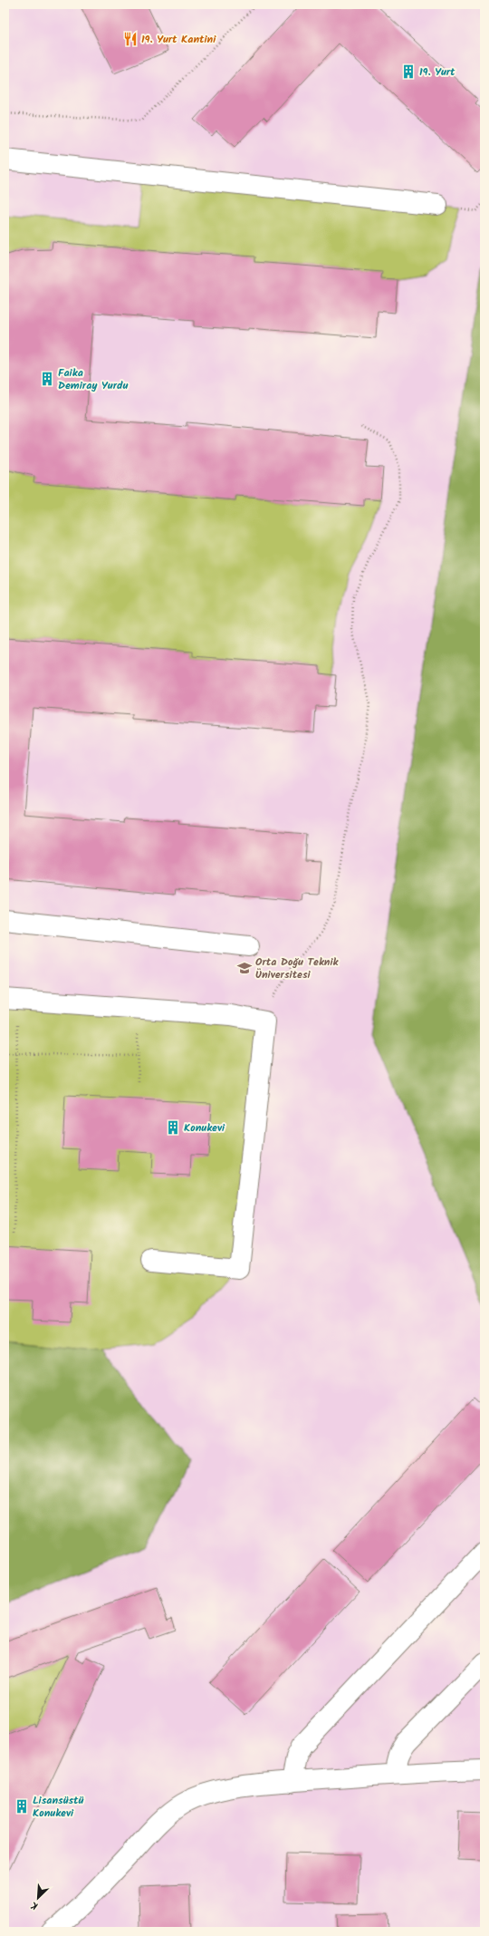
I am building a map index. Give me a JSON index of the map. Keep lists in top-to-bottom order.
{
  "places": {
    "restaurant": ["19. Yurt Kantini"],
    "building": [
      "19. Yurt",
      "Faika Demiray Yurdu",
      "Konukevi",
      "Lisansüstü Konukevi"
    ],
    "school or university": ["Orta Doğu Teknik Üniversitesi"]
  },
  "north": "bottom left"
}
